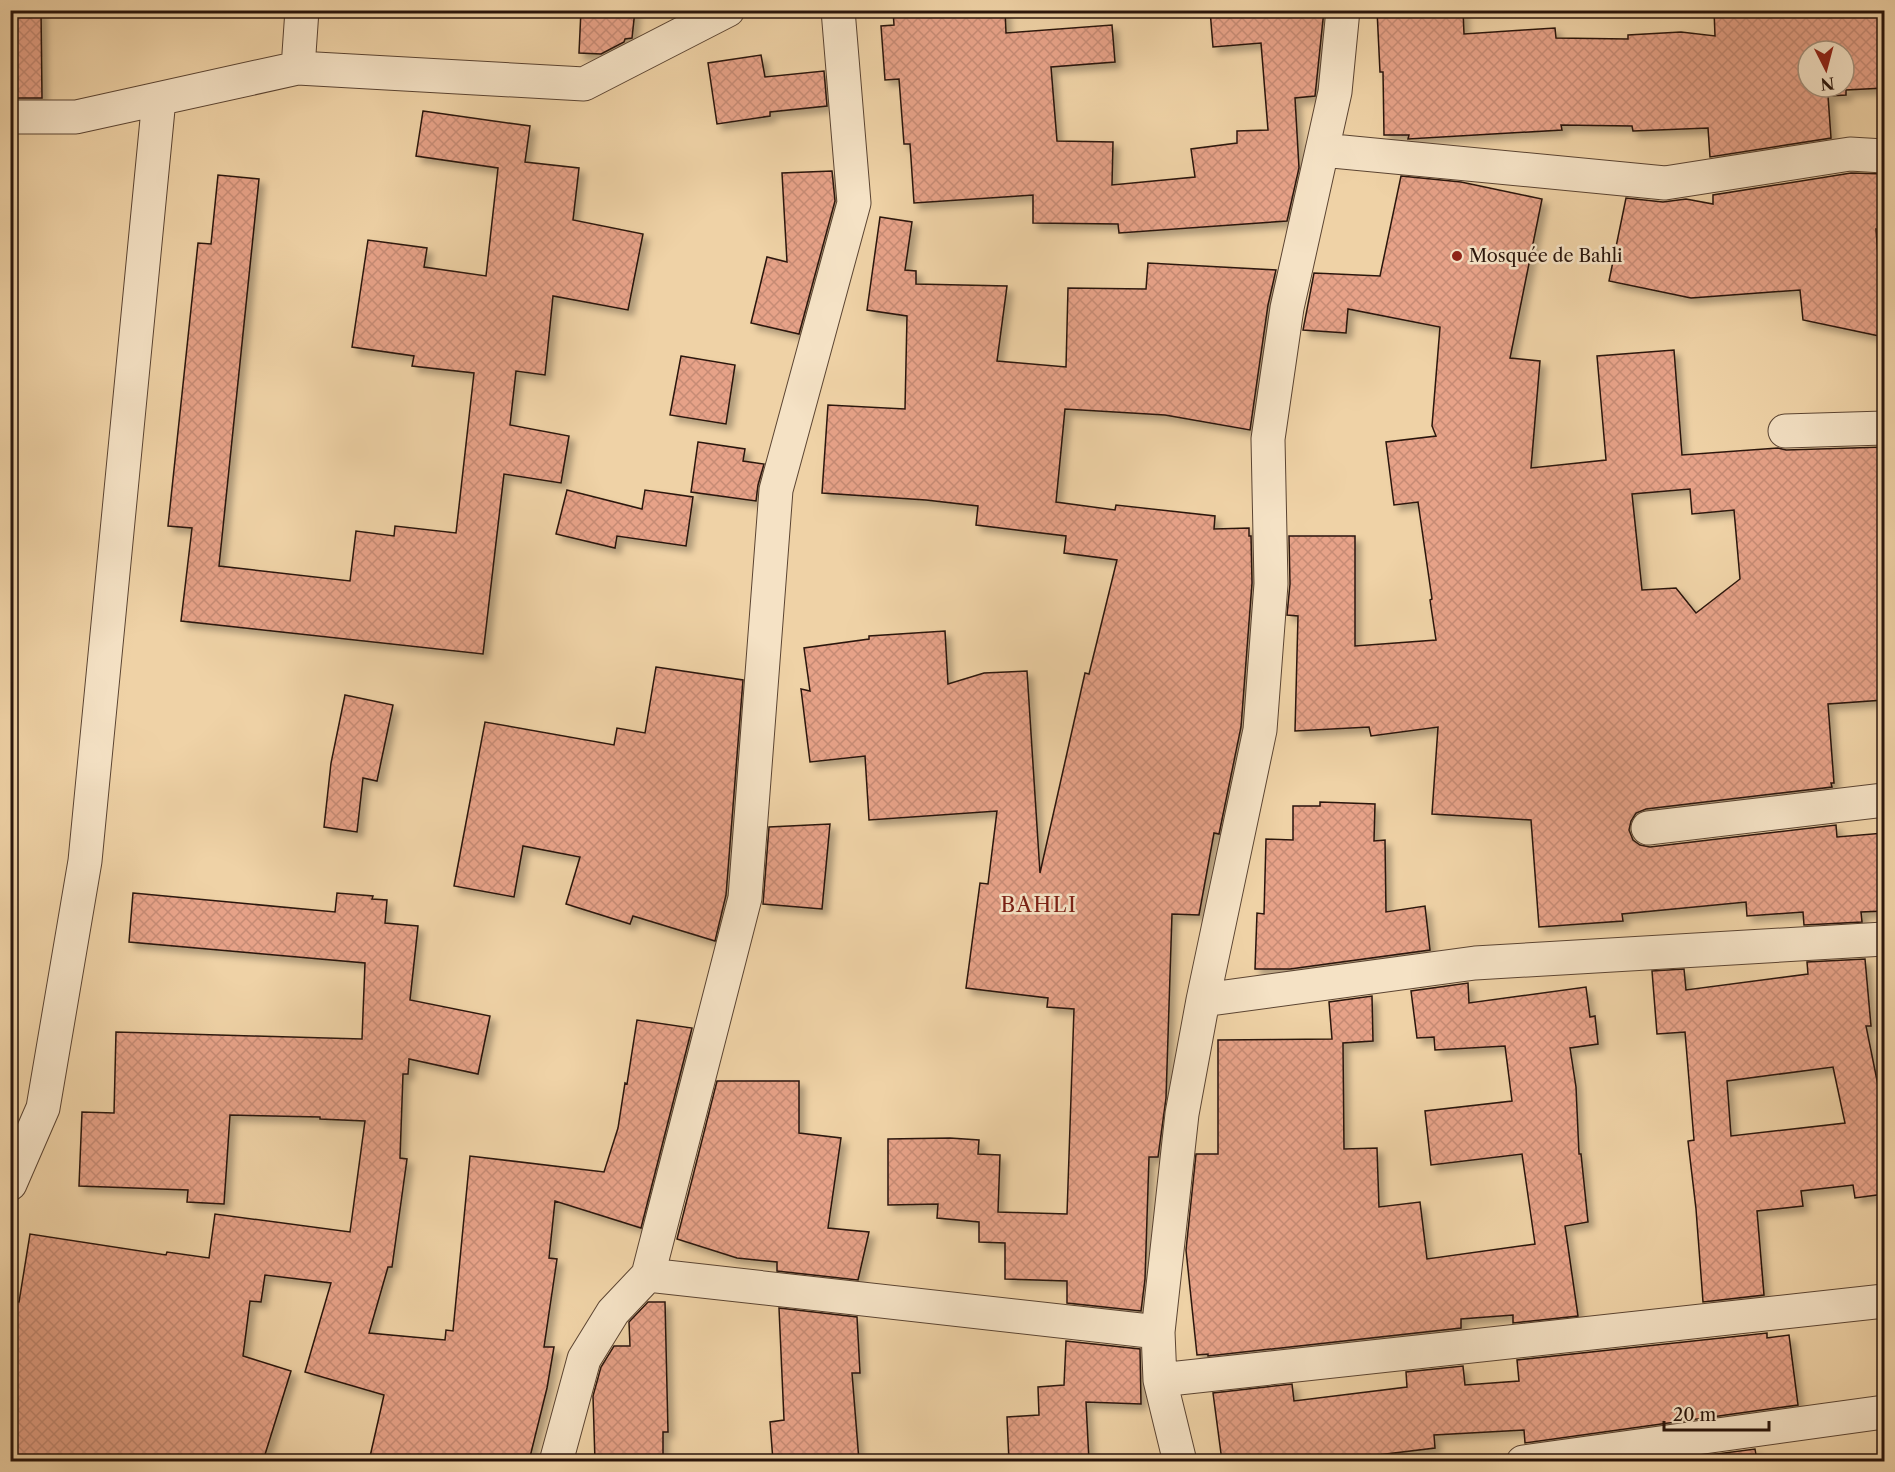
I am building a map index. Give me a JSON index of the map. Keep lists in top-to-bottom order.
{
  "districts": ["BAHLI"],
  "places": ["Mosquée de Bahli"],
  "scale_bar": "20 m",
  "north": "bottom"
}
